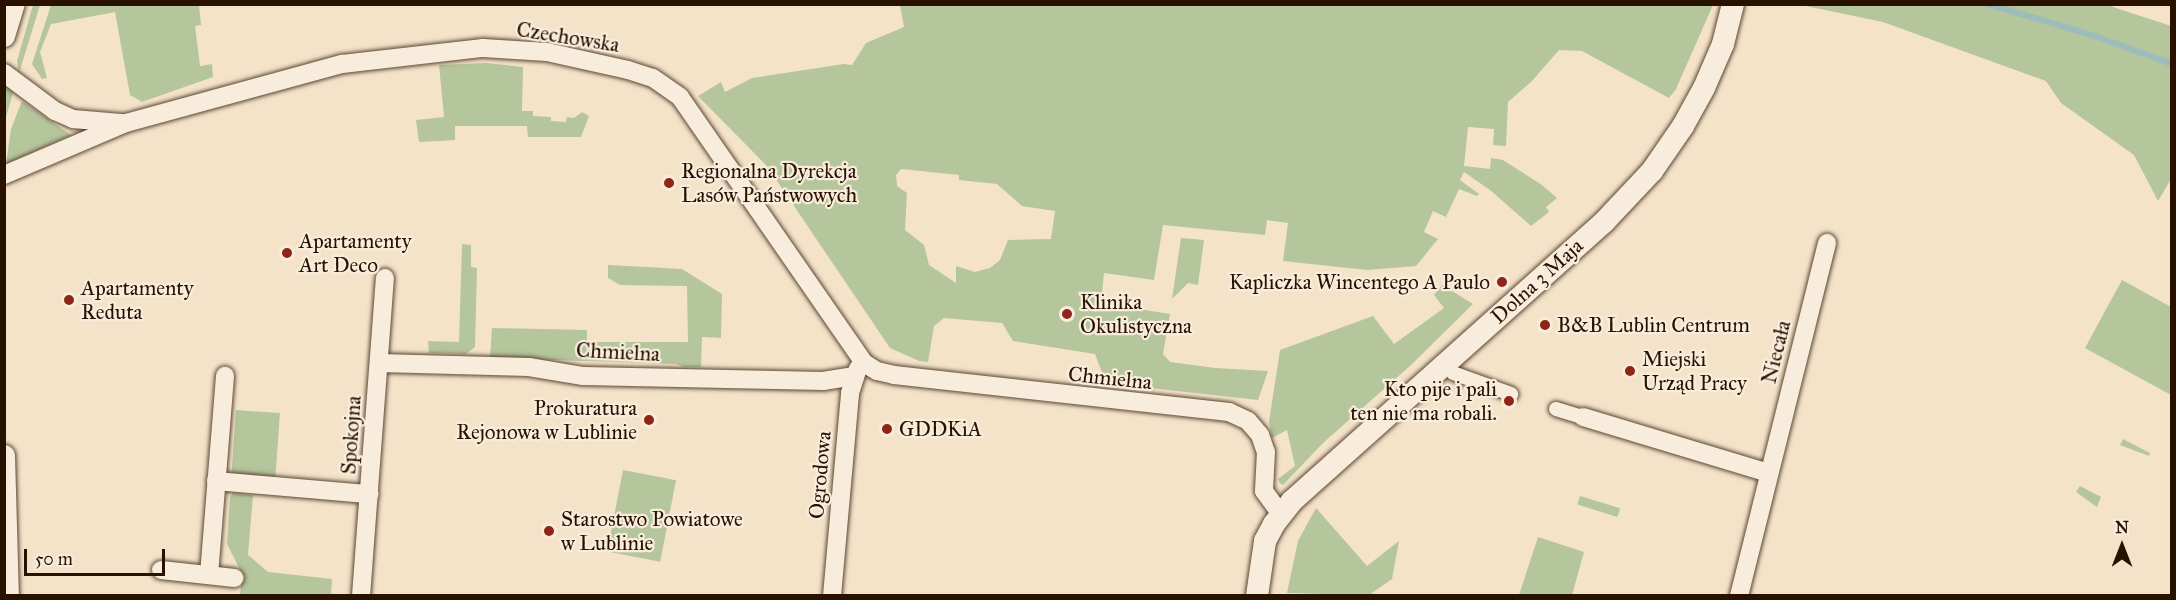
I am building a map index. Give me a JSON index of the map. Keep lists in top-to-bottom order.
{
  "streets": {
    "street": [
      "Czechowska",
      "Dolna 3 Maja",
      "Chmielna",
      "Niecała",
      "Spokojna",
      "Ogrodowa"
    ]
  },
  "crossings": [
    ["Czechowska", "Chmielna"],
    ["Czechowska", "Ogrodowa"],
    ["Dolna 3 Maja", "Chmielna"],
    ["Chmielna", "Spokojna"],
    ["Chmielna", "Ogrodowa"]
  ],
  "places": [
    "Regionalna Dyrekcja Lasów Państwowych",
    "Apartamenty Art Deco",
    "Kapliczka Wincentego A Paulo",
    "Apartamenty Reduta",
    "Klinika Okulistyczna",
    "B&B Lublin Centrum",
    "Miejski Urząd Pracy",
    "Kto pije i pali ten nie ma robali.",
    "Prokuratura Rejonowa w Lublinie",
    "GDDKiA",
    "Starostwo Powiatowe w Lublinie"
  ],
  "scale_bar": "50 m",
  "north": "top"
}
